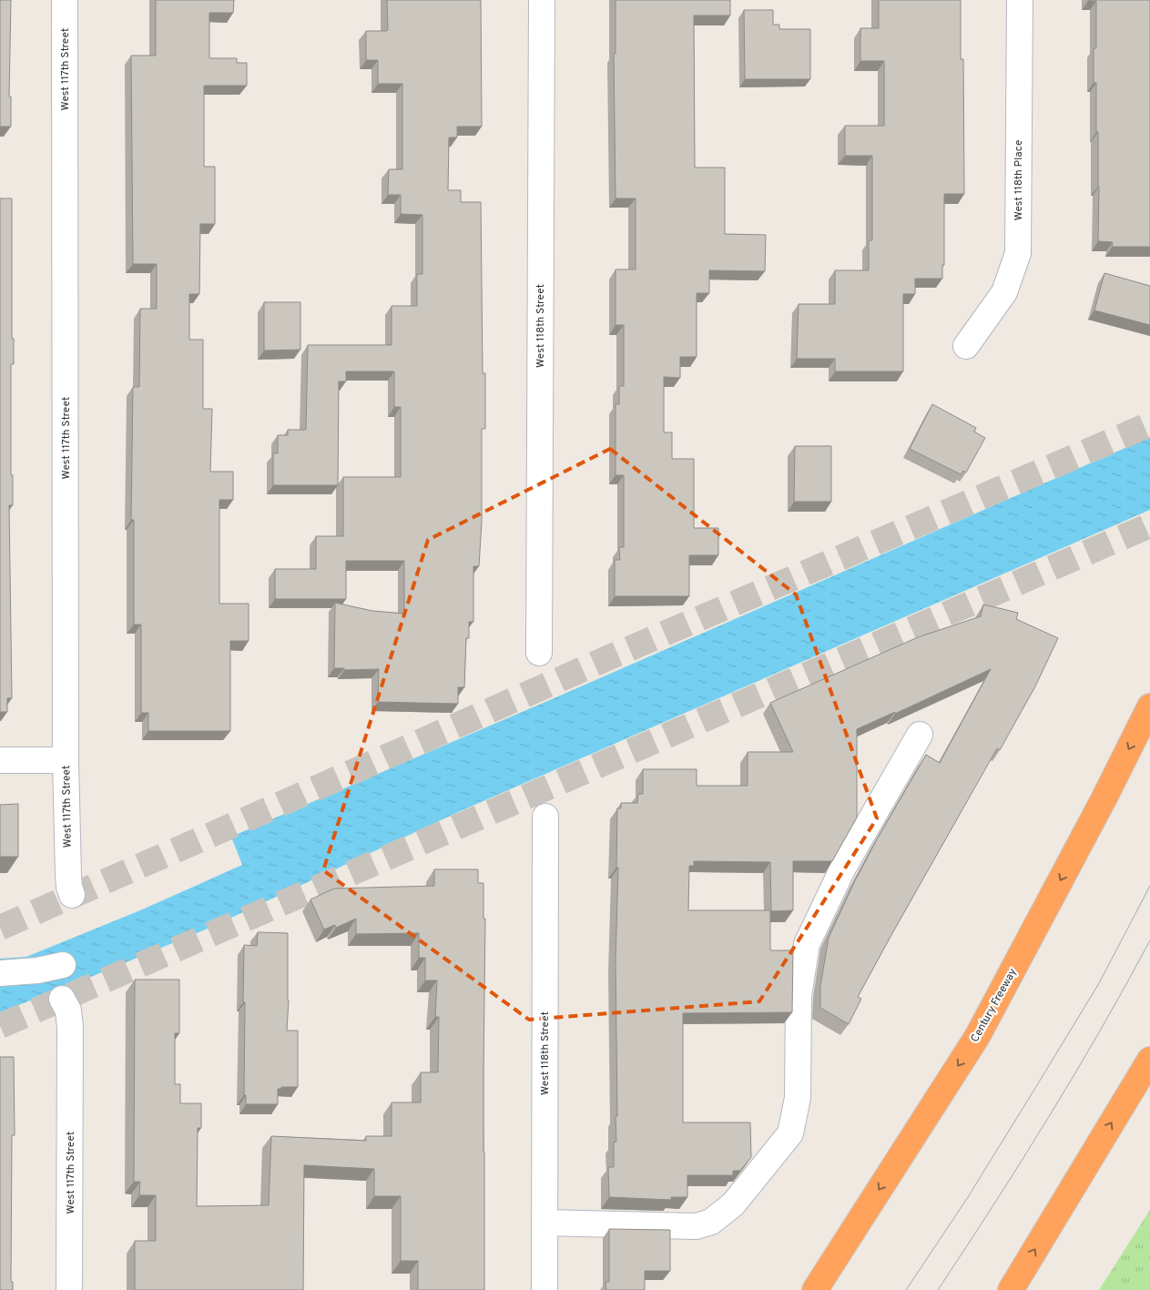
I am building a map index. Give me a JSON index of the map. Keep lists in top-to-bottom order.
{
  "streets": {
    "highway": ["Century Freeway"],
    "street": ["West 117th Street", "West 118th Place", "West 118th Street"]
  }
}
